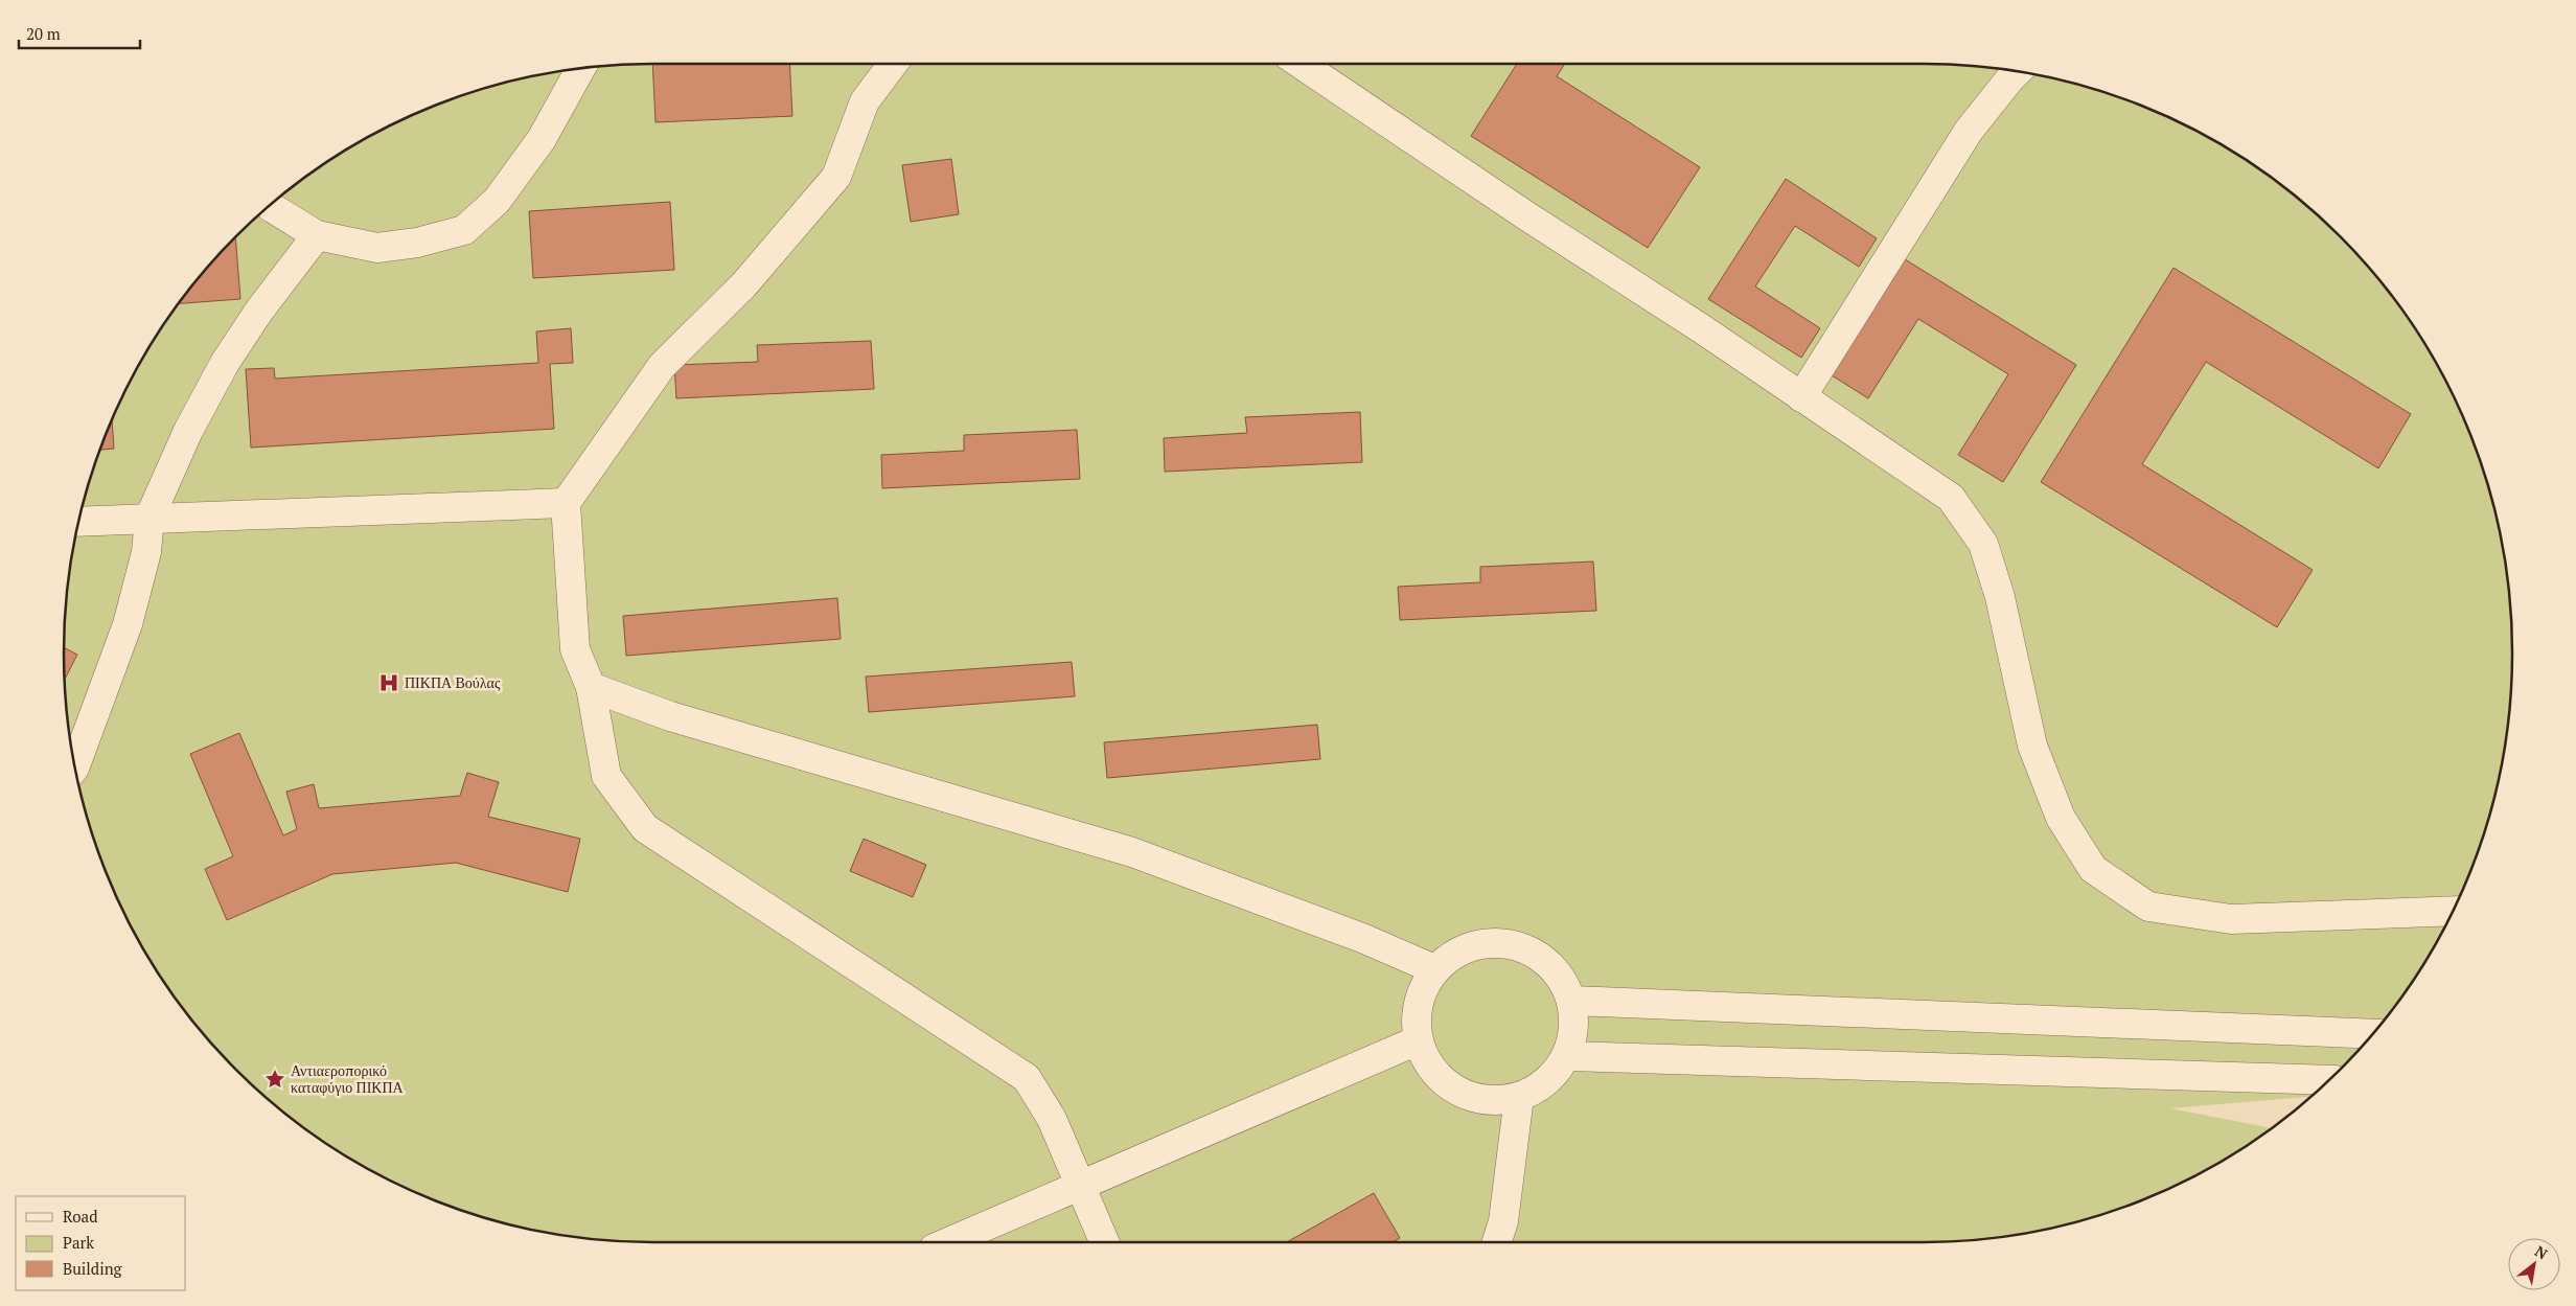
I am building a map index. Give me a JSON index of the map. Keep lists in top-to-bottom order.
{
  "places": {
    "hospital": ["ΠΙΚΠΑ Βούλας"],
    "place": ["Αντιαεροπορικό καταφύγιο ΠΙΚΠΑ"]
  },
  "legend": ["Road", "Park", "Building"],
  "scale_bar": "20 m",
  "north": "top right"
}
